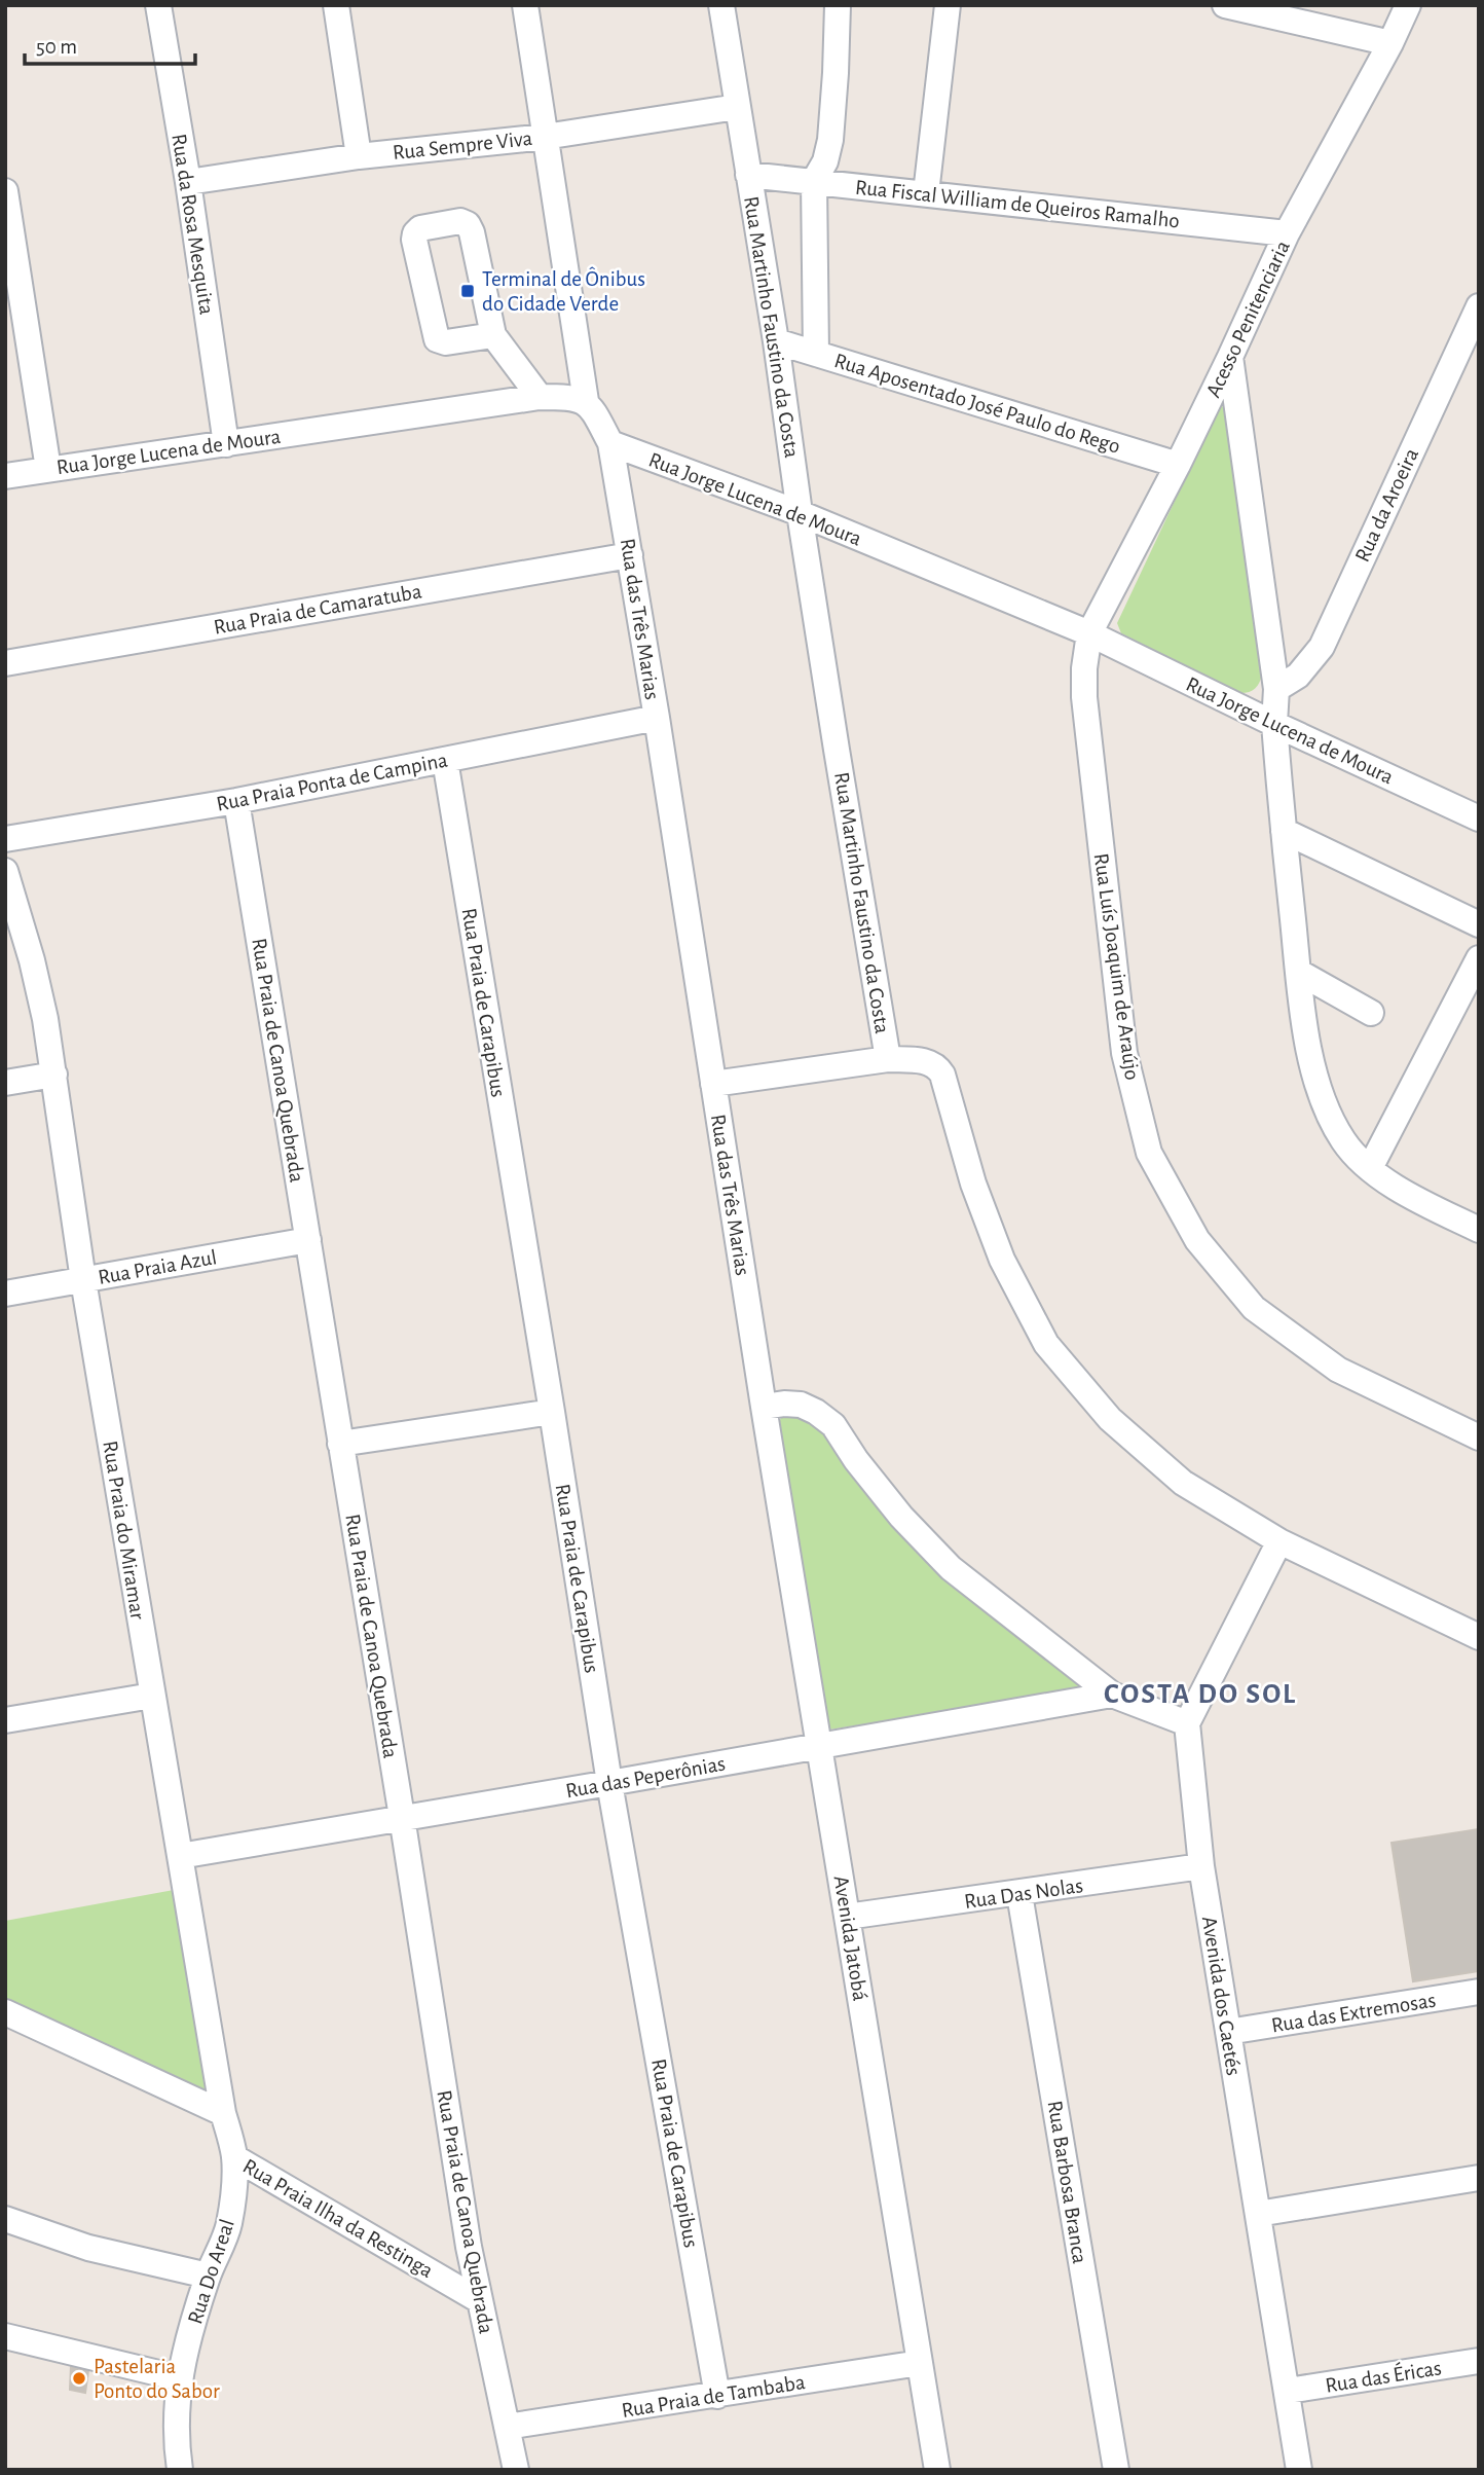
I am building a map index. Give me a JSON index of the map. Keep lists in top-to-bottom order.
{
  "streets": {
    "street": [
      "Rua Sempre Viva",
      "Rua Fiscal William de Queiros Ramalho",
      "Rua da Rosa Mesquita",
      "Acesso Penitenciaria",
      "Rua Martinho Faustino da Costa",
      "Rua Aposentado José Paulo do Rego",
      "Rua Jorge Lucena de Moura",
      "Rua da Aroeira",
      "Rua Praia de Camaratuba",
      "Rua das Três Marias",
      "Rua Praia Ponta de Campina",
      "Rua Luís Joaquim de Araújo",
      "Rua Praia de Carapibus",
      "Rua Praia de Canoa Quebrada",
      "Rua Praia Azul",
      "Rua Praia do Miramar",
      "Rua das Peperônias",
      "Rua Das Nolas",
      "Avenida Jatobá",
      "Avenida dos Caetés",
      "Rua das Extremosas",
      "Rua Barbosa Branca",
      "Rua Praia Ilha da Restinga",
      "Rua Do Areal",
      "Rua das Éricas",
      "Rua Praia de Tambaba"
    ]
  },
  "crossings": [
    ["Rua Sempre Viva", "Rua da Rosa Mesquita"],
    ["Rua Sempre Viva", "Rua Martinho Faustino da Costa"],
    ["Rua Fiscal William de Queiros Ramalho", "Acesso Penitenciaria"],
    ["Rua Fiscal William de Queiros Ramalho", "Rua Martinho Faustino da Costa"],
    ["Rua da Rosa Mesquita", "Rua Jorge Lucena de Moura"],
    ["Acesso Penitenciaria", "Rua Aposentado José Paulo do Rego"],
    ["Acesso Penitenciaria", "Rua Jorge Lucena de Moura"],
    ["Acesso Penitenciaria", "Rua Luís Joaquim de Araújo"],
    ["Rua Martinho Faustino da Costa", "Rua Aposentado José Paulo do Rego"],
    ["Rua Martinho Faustino da Costa", "Rua Jorge Lucena de Moura"],
    ["Rua Jorge Lucena de Moura", "Rua das Três Marias"],
    ["Rua Jorge Lucena de Moura", "Rua Luís Joaquim de Araújo"],
    ["Rua Praia de Camaratuba", "Rua das Três Marias"],
    ["Rua das Três Marias", "Rua Praia Ponta de Campina"],
    ["Rua das Três Marias", "Avenida Jatobá"],
    ["Rua Praia Ponta de Campina", "Rua Praia de Carapibus"],
    ["Rua Praia Ponta de Campina", "Rua Praia de Canoa Quebrada"],
    ["Rua Praia de Carapibus", "Rua das Peperônias"],
    ["Rua Praia de Carapibus", "Rua Praia de Tambaba"],
    ["Rua Praia de Canoa Quebrada", "Rua Praia Azul"],
    ["Rua Praia de Canoa Quebrada", "Rua das Peperônias"],
    ["Rua Praia de Canoa Quebrada", "Rua Praia Ilha da Restinga"],
    ["Rua Praia de Canoa Quebrada", "Rua Praia de Tambaba"],
    ["Rua Praia Azul", "Rua Praia do Miramar"],
    ["Rua Praia do Miramar", "Rua das Peperônias"],
    ["Rua Praia do Miramar", "Rua Praia Ilha da Restinga"],
    ["Rua Praia do Miramar", "Rua Do Areal"],
    ["Rua das Peperônias", "Avenida Jatobá"],
    ["Rua Das Nolas", "Avenida Jatobá"],
    ["Rua Das Nolas", "Avenida dos Caetés"],
    ["Rua Das Nolas", "Rua Barbosa Branca"],
    ["Avenida Jatobá", "Rua Praia de Tambaba"],
    ["Avenida dos Caetés", "Rua das Extremosas"],
    ["Avenida dos Caetés", "Rua das Éricas"],
    ["Rua Praia Ilha da Restinga", "Rua Do Areal"]
  ],
  "districts": ["COSTA DO SOL"],
  "places": {
    "transit": ["Terminal de Ônibus do Cidade Verde"],
    "other": ["Pastelaria Ponto do Sabor"]
  },
  "scale_bar": "50 m"
}
